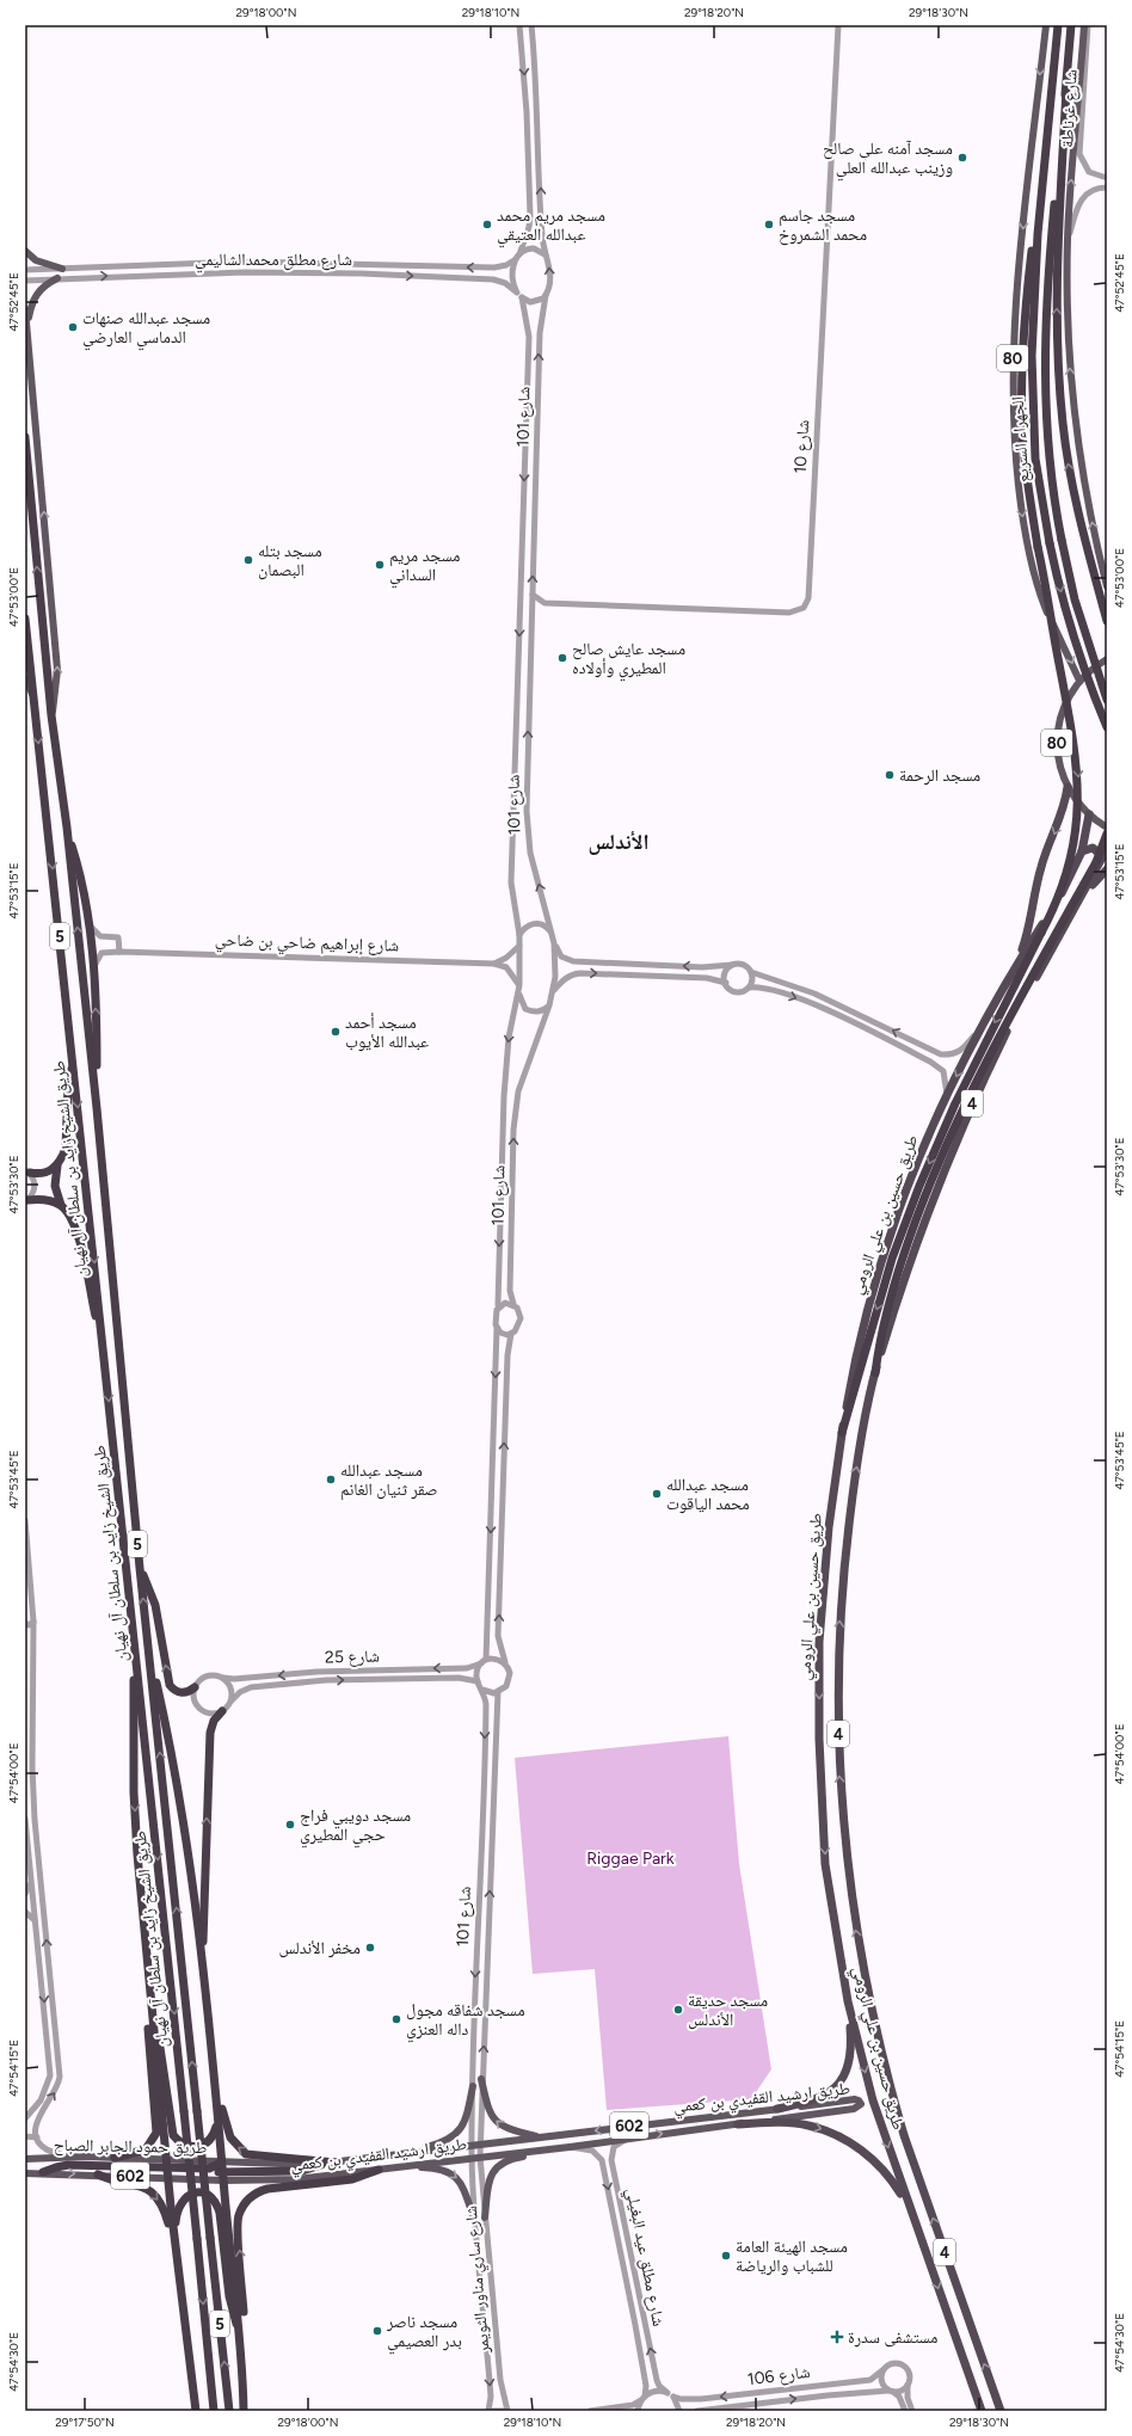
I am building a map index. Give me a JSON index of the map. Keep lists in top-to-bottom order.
{
  "streets": {
    "highway": [
      "80",
      "الجهراء السريع",
      "5",
      "4",
      "طريق الشيخ زايد بن سلطان آل نهيان",
      "طريق حسين بن علي الرومي"
    ],
    "main road": ["طريق ارشيد القفيدي بن كعمي", "602", "طريق حمود الجابر الصباح"],
    "street": [
      "شارع غرناطة",
      "شارع مطلق محمدالشاليمي",
      "شارع 101",
      "شارع 10",
      "شارع إبراهيم ضاحي بن ضاحي",
      "شارع 25",
      "شارع مطلق عيد البغيلي",
      "شارع ساري مناور الثويمر",
      "شارع 106"
    ]
  },
  "crossings": [
    ["شارع مطلق محمدالشاليمي", "شارع 101"],
    ["80", "الجهراء السريع"],
    ["80", "طريق حسين بن علي الرومي"],
    ["شارع 101", "شارع 25"],
    ["شارع 101", "طريق ارشيد القفيدي بن كعمي"],
    ["شارع 101", "شارع ساري مناور الثويمر"],
    ["طريق ارشيد القفيدي بن كعمي", "طريق حمود الجابر الصباح"],
    ["طريق ارشيد القفيدي بن كعمي", "شارع مطلق عيد البغيلي"],
    ["طريق ارشيد القفيدي بن كعمي", "شارع ساري مناور الثويمر"]
  ],
  "districts": ["الأندلس"],
  "parks": ["Riggae Park"],
  "places": {
    "other": [
      "مسجد آمنه علي صالح وزينب عبدالله العلي",
      "مسجد مريم محمد عبدالله العتيقي",
      "مسجد جاسم محمد الشمروخ",
      "مسجد عبدالله صنهات الدماسي العارضي",
      "مسجد بتله البصمان",
      "مسجد مريم السداني",
      "مسجد عايش صالح المطيري وأولاده",
      "مسجد الرحمة",
      "مسجد أحمد عبدالله الأيوب",
      "مسجد عبدالله صقر ثنيان الغانم",
      "مسجد عبدالله محمد الياقوت",
      "مسجد دويبي فراج حجي المطيري",
      "مخفر الأندلس",
      "مسجد حديقة الأندلس",
      "مسجد شفاقه مجول داله العنزي",
      "مسجد الهيئة العامة للشباب والرياضة",
      "مسجد ناصر بدر العصيمي"
    ],
    "health": ["مستشفى سدرة"]
  },
  "coordinates": [
    "29°18'00\"N",
    "29°18'10\"N",
    "29°18'20\"N",
    "29°18'30\"N",
    "47°52'45\"E",
    "47°53'00\"E",
    "47°53'15\"E",
    "47°53'30\"E",
    "47°53'45\"E",
    "47°54'00\"E",
    "47°54'15\"E",
    "47°54'30\"E",
    "29°17'50\"N"
  ]
}
